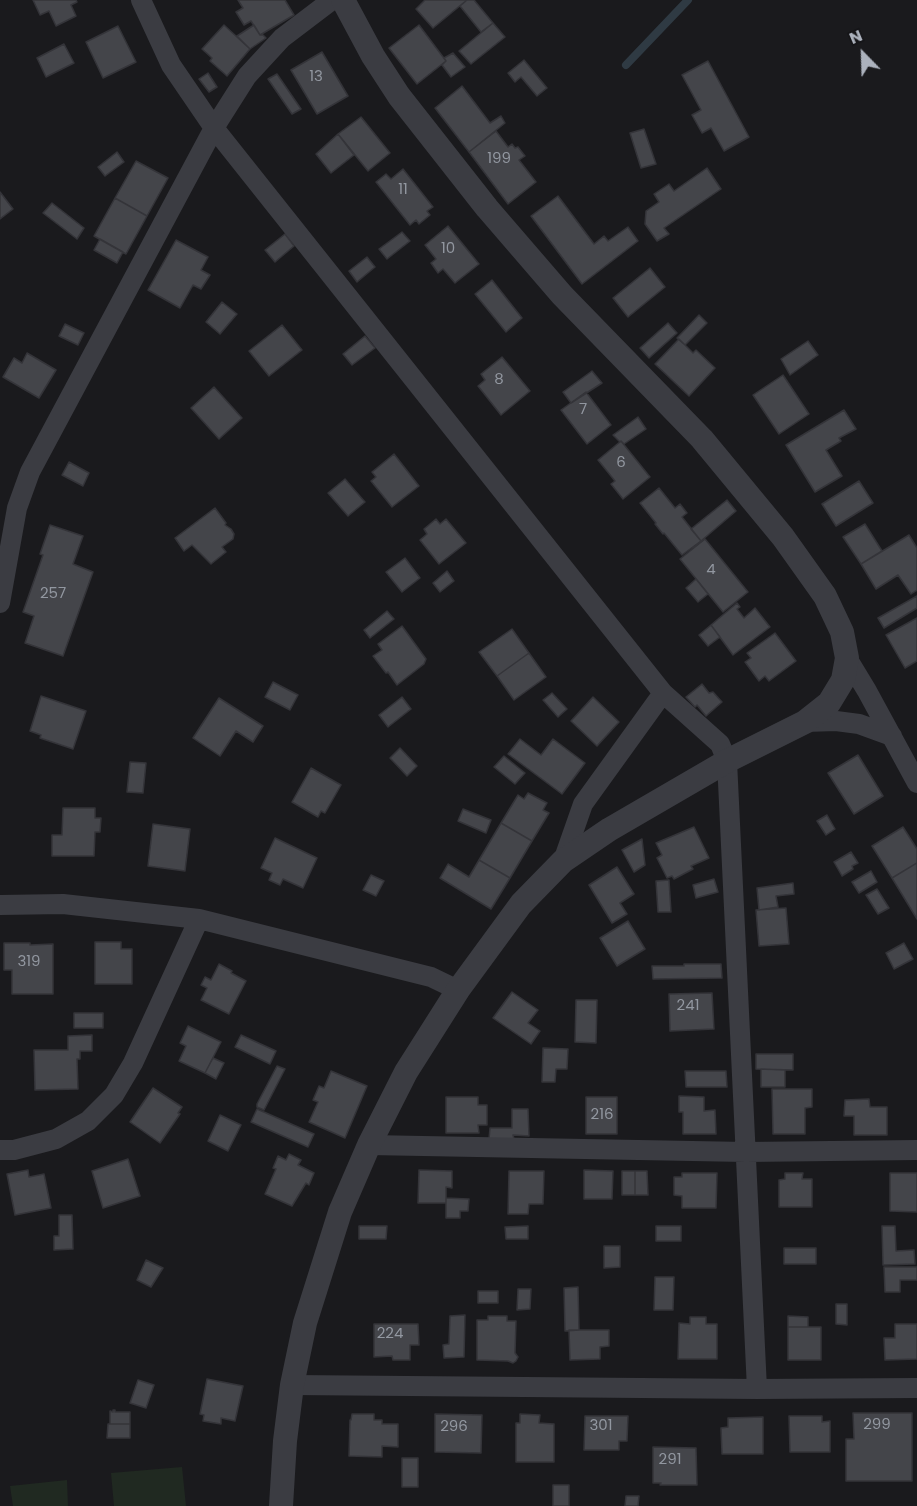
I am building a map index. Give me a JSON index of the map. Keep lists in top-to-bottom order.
{
  "house_numbers": [
    "13",
    "199",
    "11",
    "10",
    "8",
    "7",
    "6",
    "4",
    "257",
    "319",
    "241",
    "216",
    "224",
    "299",
    "301",
    "296",
    "291"
  ],
  "north": "top left"
}
